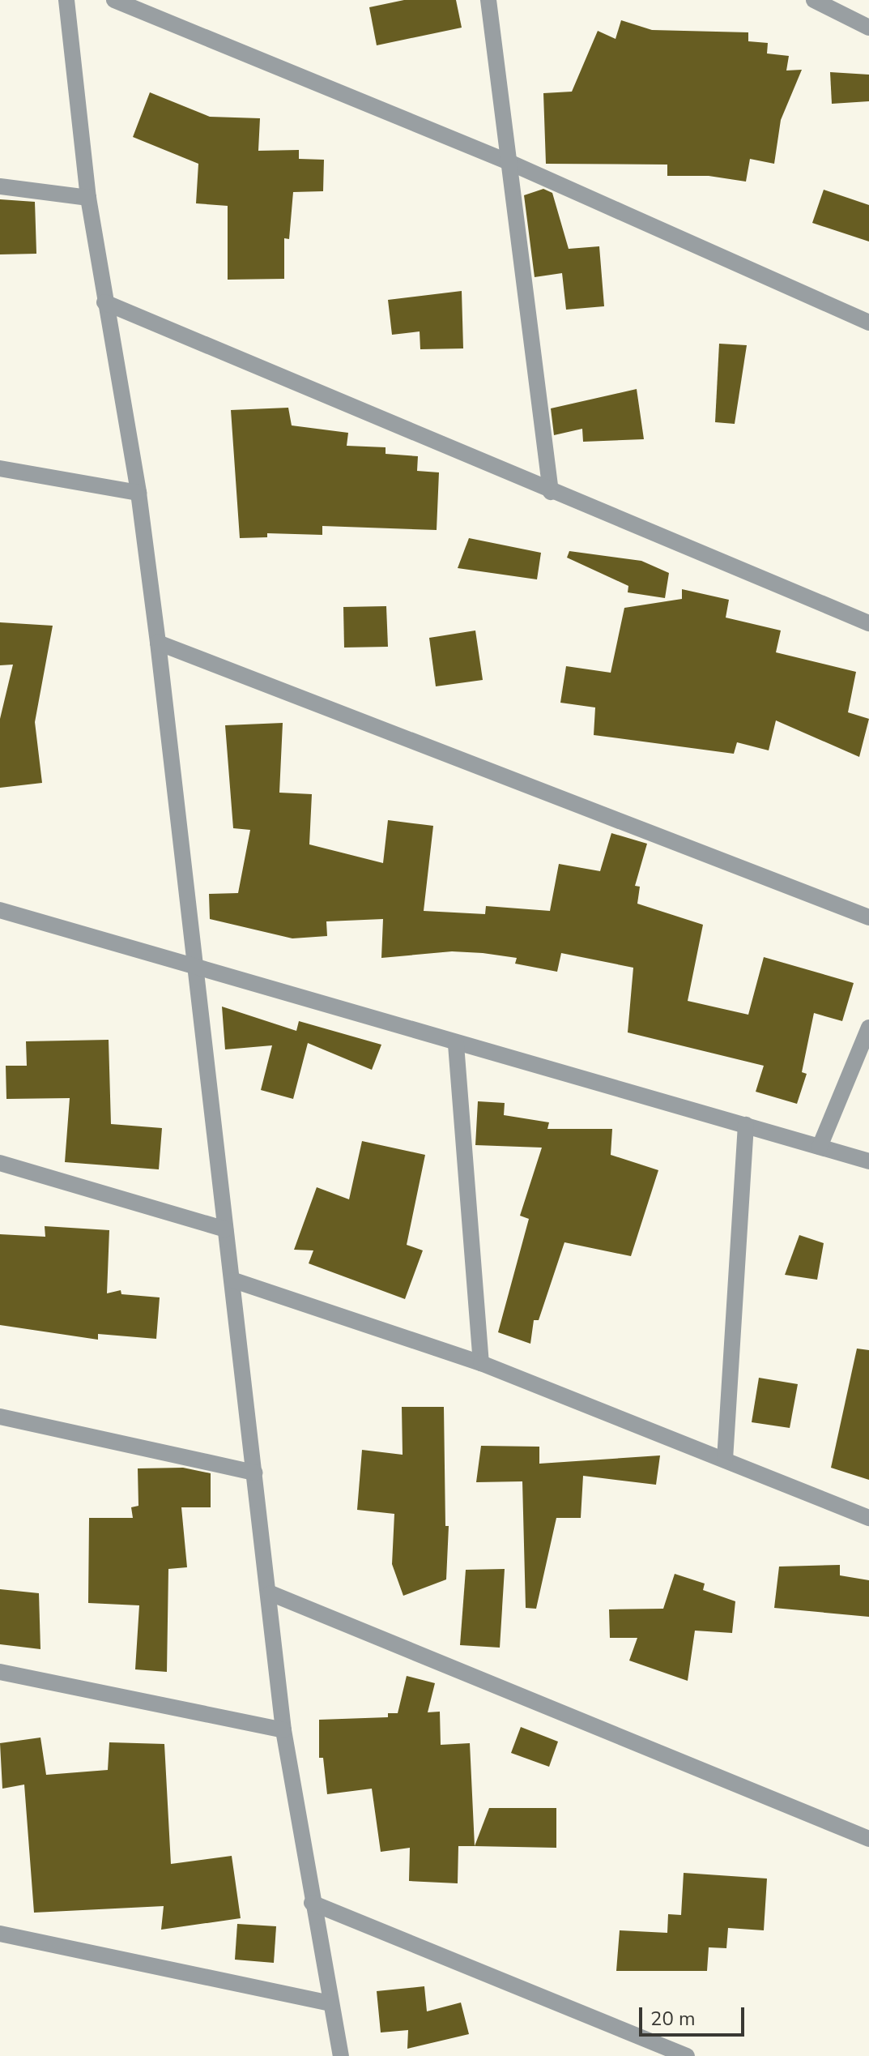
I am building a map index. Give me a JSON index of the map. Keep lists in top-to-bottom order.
{
  "scale_bar": "20 m"
}
